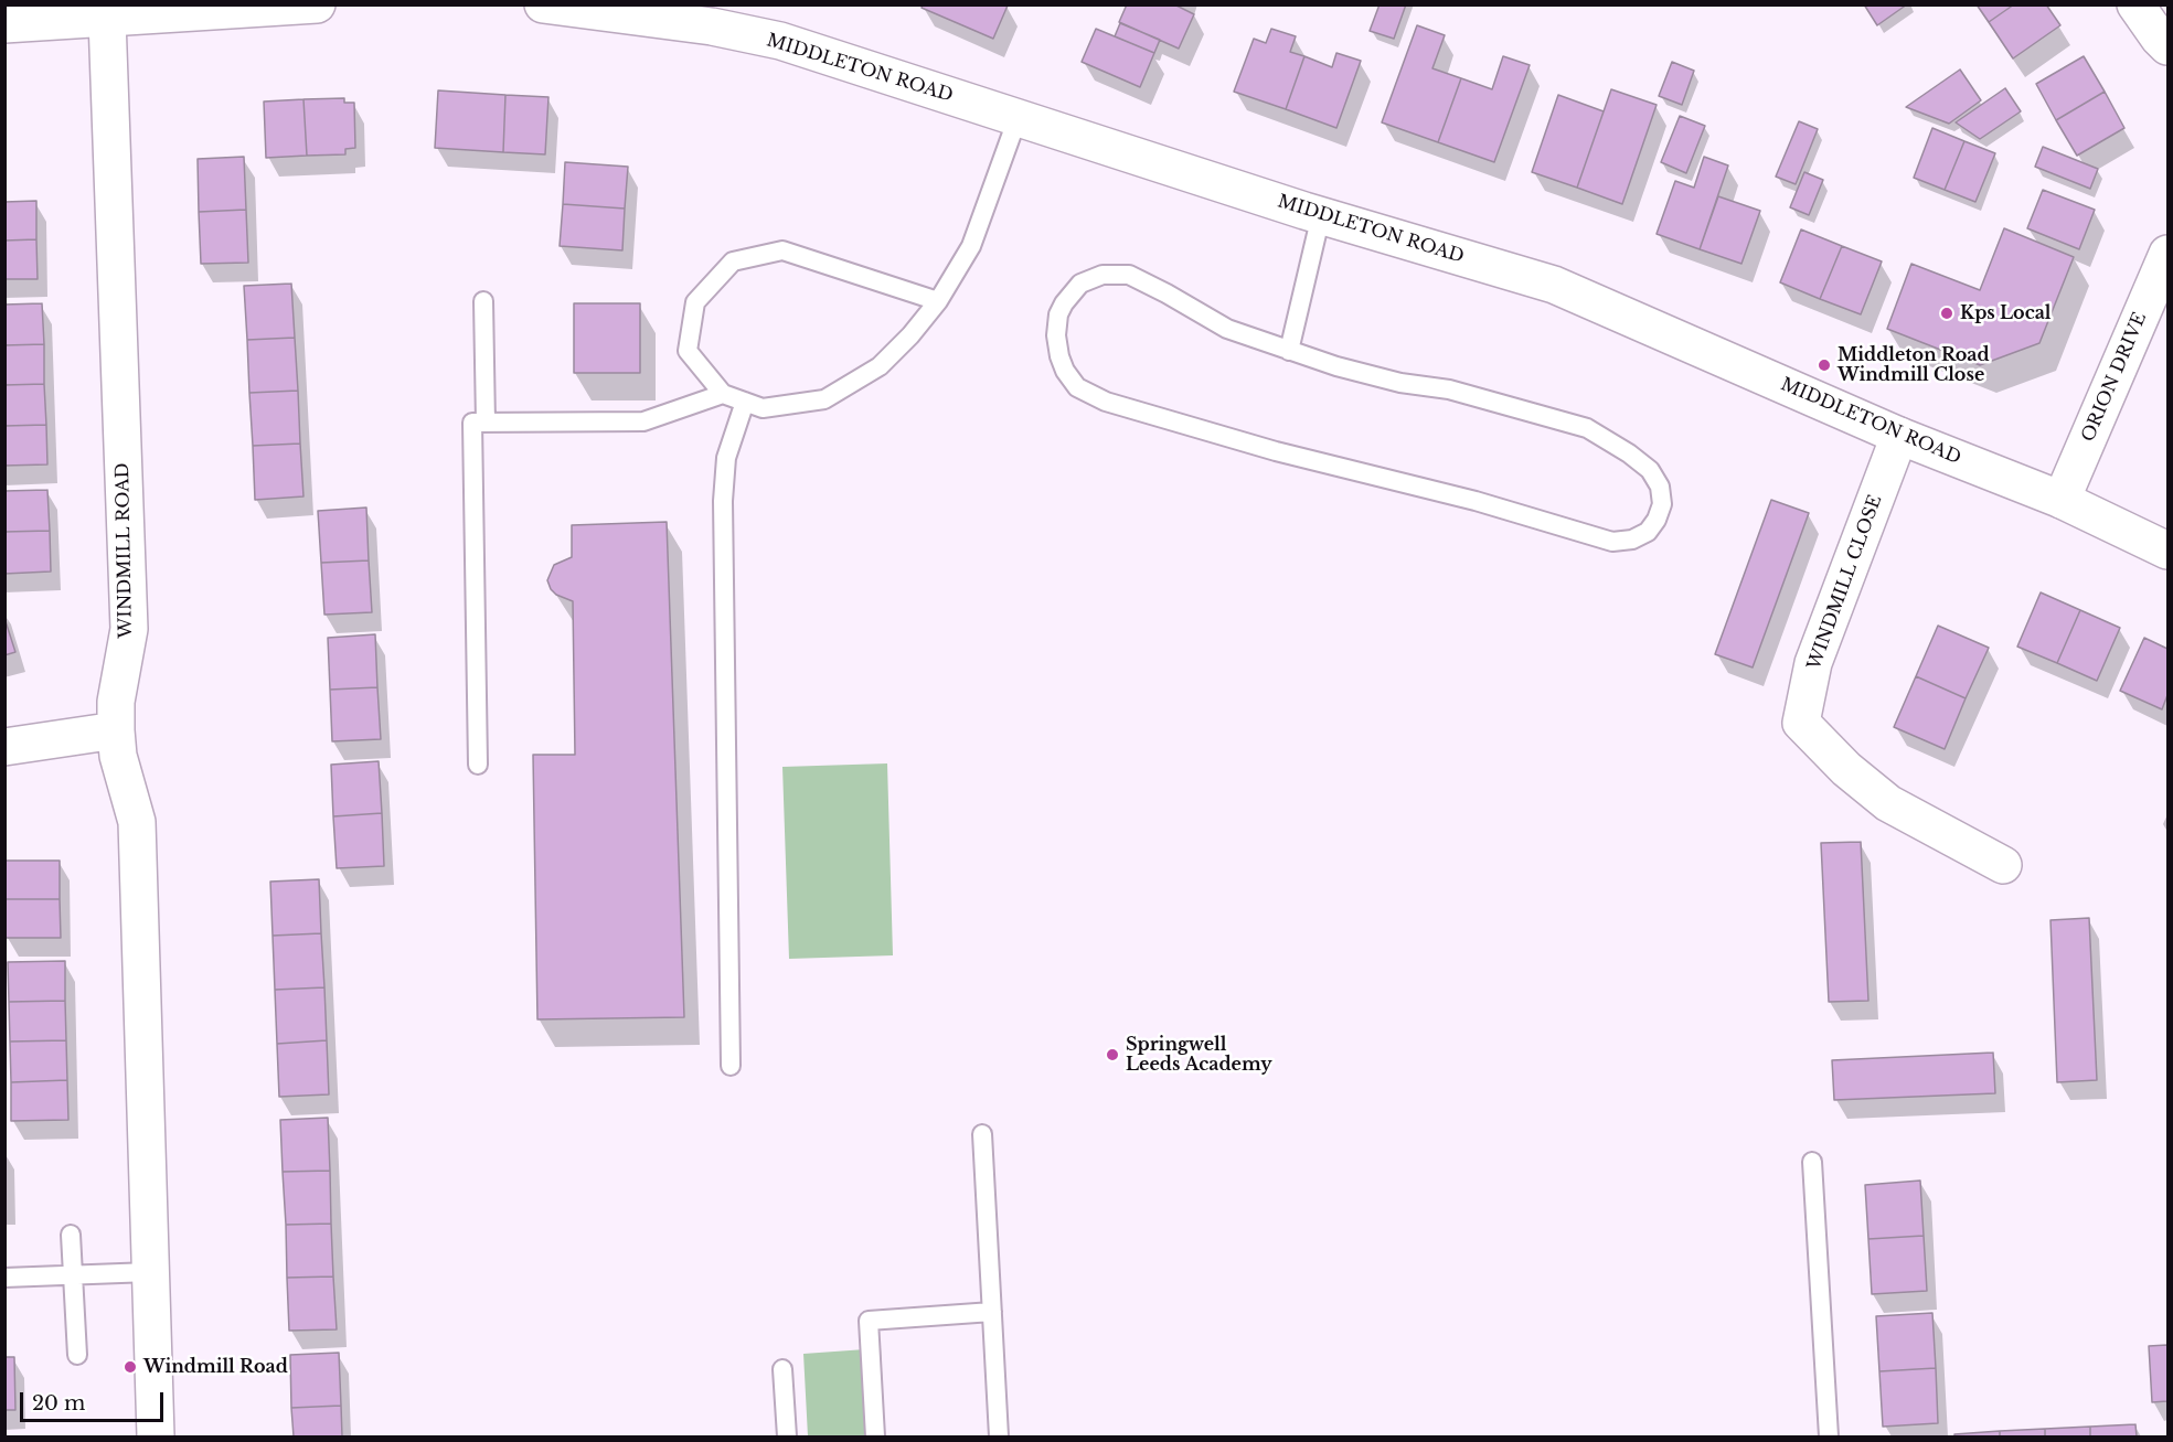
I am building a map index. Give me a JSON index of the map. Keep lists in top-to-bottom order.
{
  "streets": {
    "street": [
      "MIDDLETON ROAD",
      "ORION DRIVE",
      "WINDMILL ROAD",
      "WINDMILL CLOSE"
    ]
  },
  "crossings": [
    ["MIDDLETON ROAD", "ORION DRIVE"],
    ["MIDDLETON ROAD", "WINDMILL CLOSE"]
  ],
  "places": [
    "Kps Local",
    "Middleton Road Windmill Close",
    "Springwell Leeds Academy",
    "Windmill Road"
  ],
  "scale_bar": "20 m"
}
